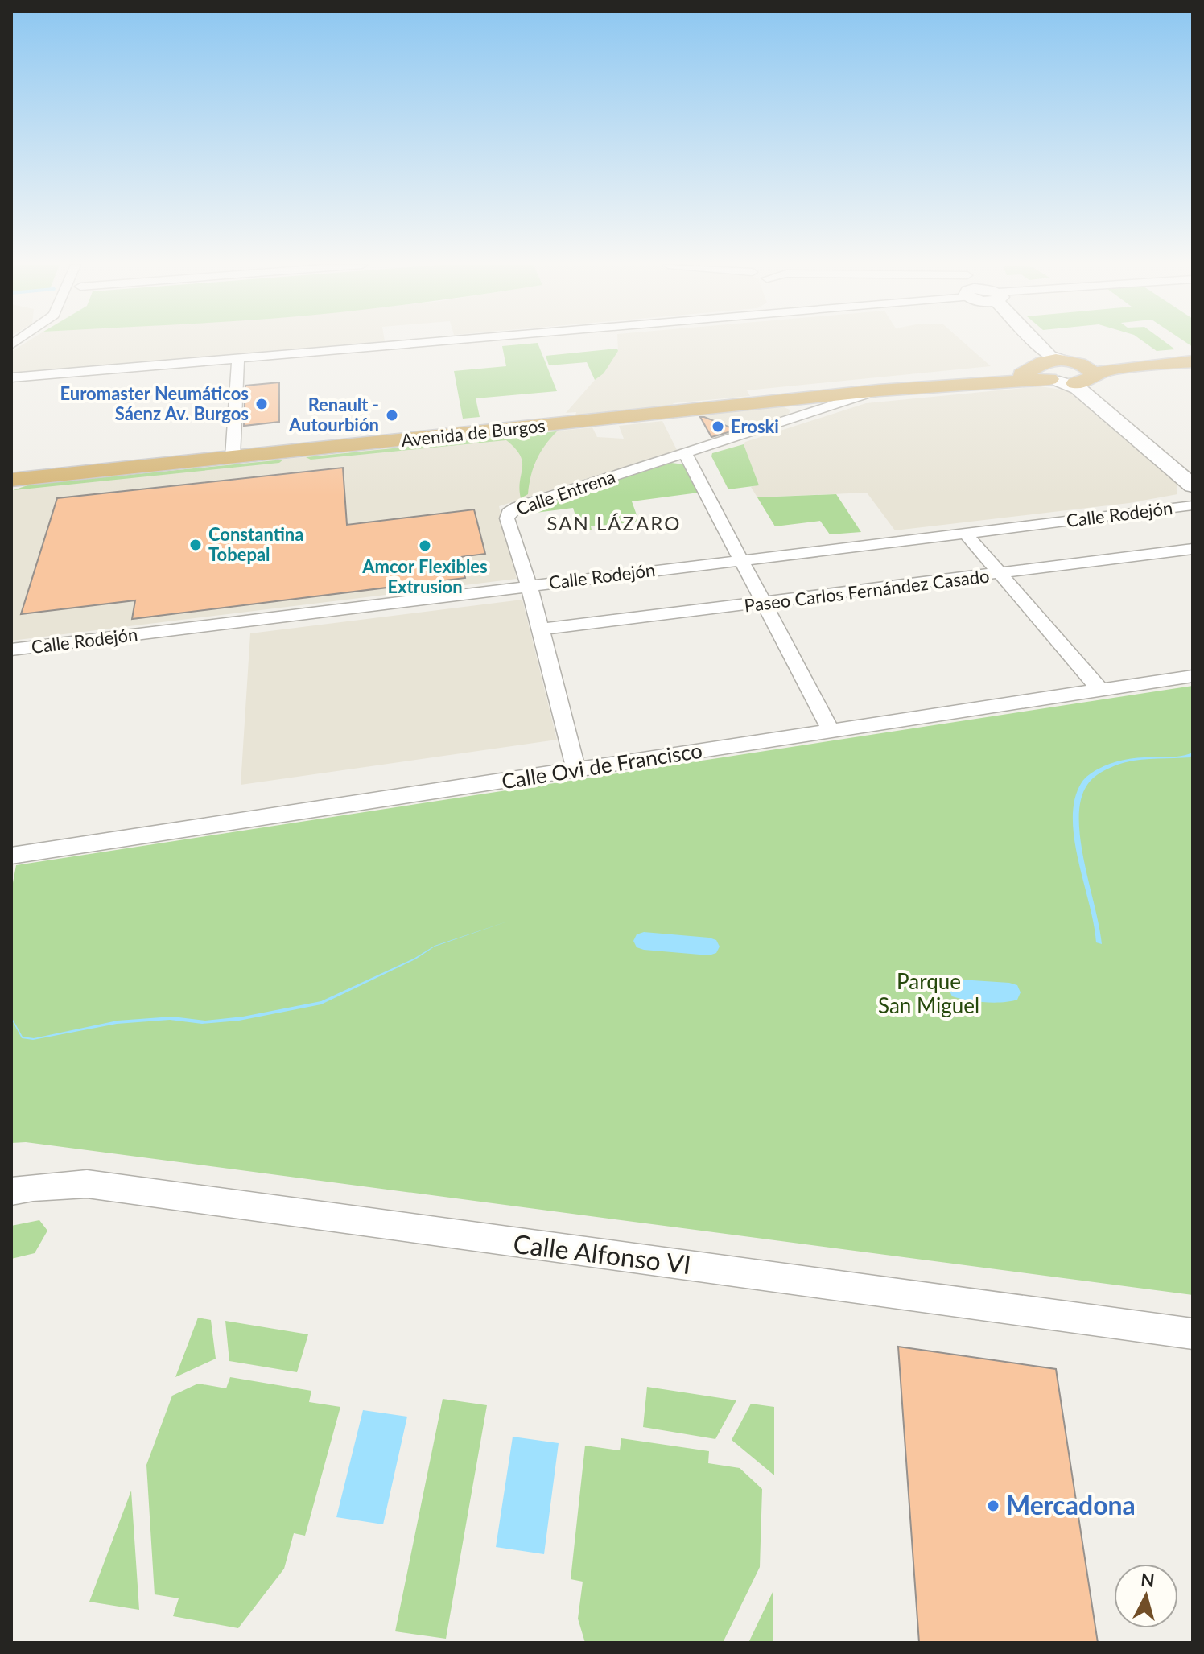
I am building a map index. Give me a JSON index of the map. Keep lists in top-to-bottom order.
{
  "streets": {
    "main road": ["Avenida de Burgos"],
    "street": [
      "Calle Entrena",
      "Calle Rodejón",
      "Paseo Carlos Fernández Casado",
      "Calle Ovi de Francisco",
      "Calle Alfonso VI"
    ]
  },
  "crossings": [
    ["Avenida de Burgos", "Calle Entrena"],
    ["Calle Entrena", "Calle Rodejón"],
    ["Calle Entrena", "Paseo Carlos Fernández Casado"],
    ["Calle Entrena", "Calle Ovi de Francisco"]
  ],
  "districts": ["SAN LÁZARO"],
  "parks": ["Parque San Miguel"],
  "places": [
    "Euromaster Neumáticos Sáenz Av. Burgos",
    "Renault - Autourbión",
    "Eroski",
    "Constantina Tobepal",
    "Amcor Flexibles Extrusion",
    "Mercadona"
  ],
  "north": "top"
}
